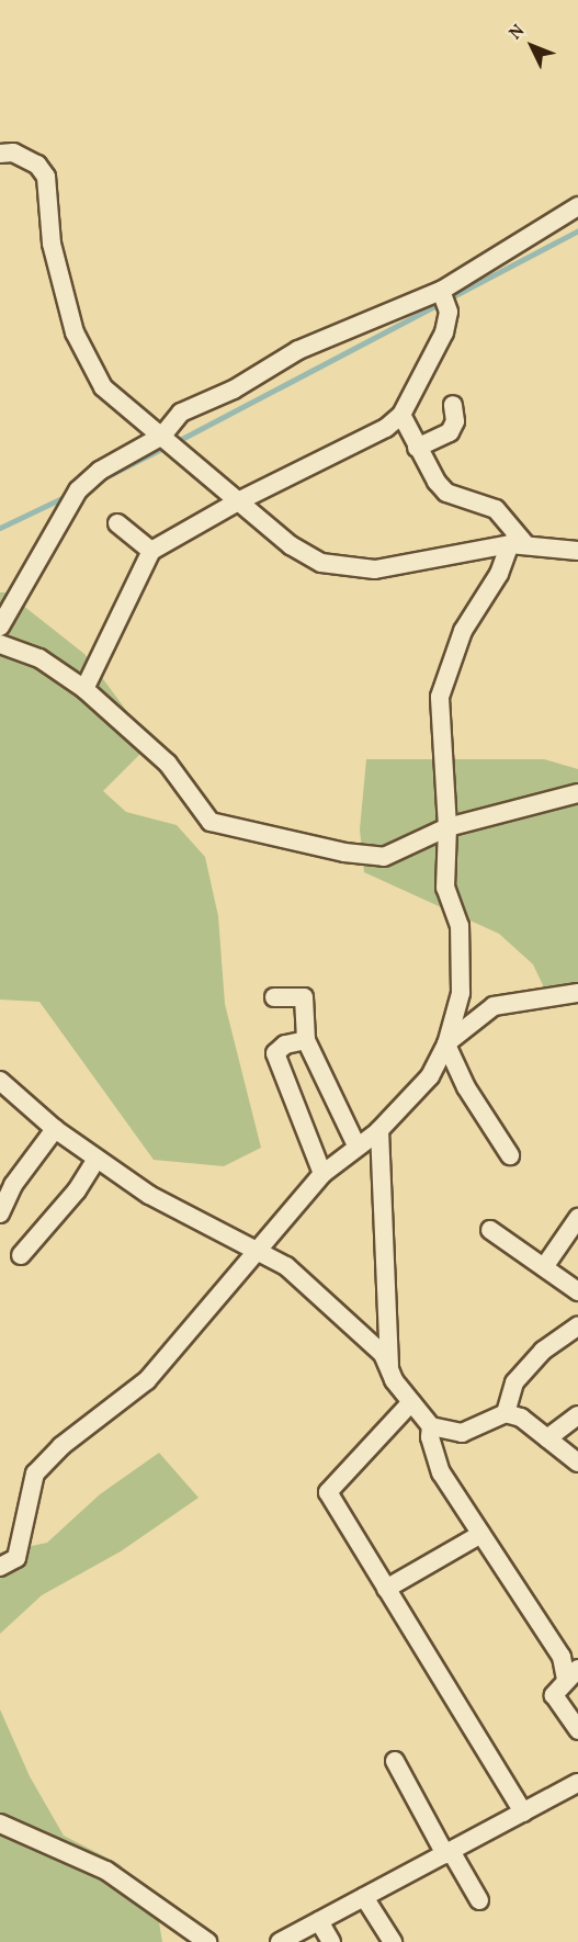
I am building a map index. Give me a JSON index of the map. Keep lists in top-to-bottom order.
{
  "north": "top left"
}
